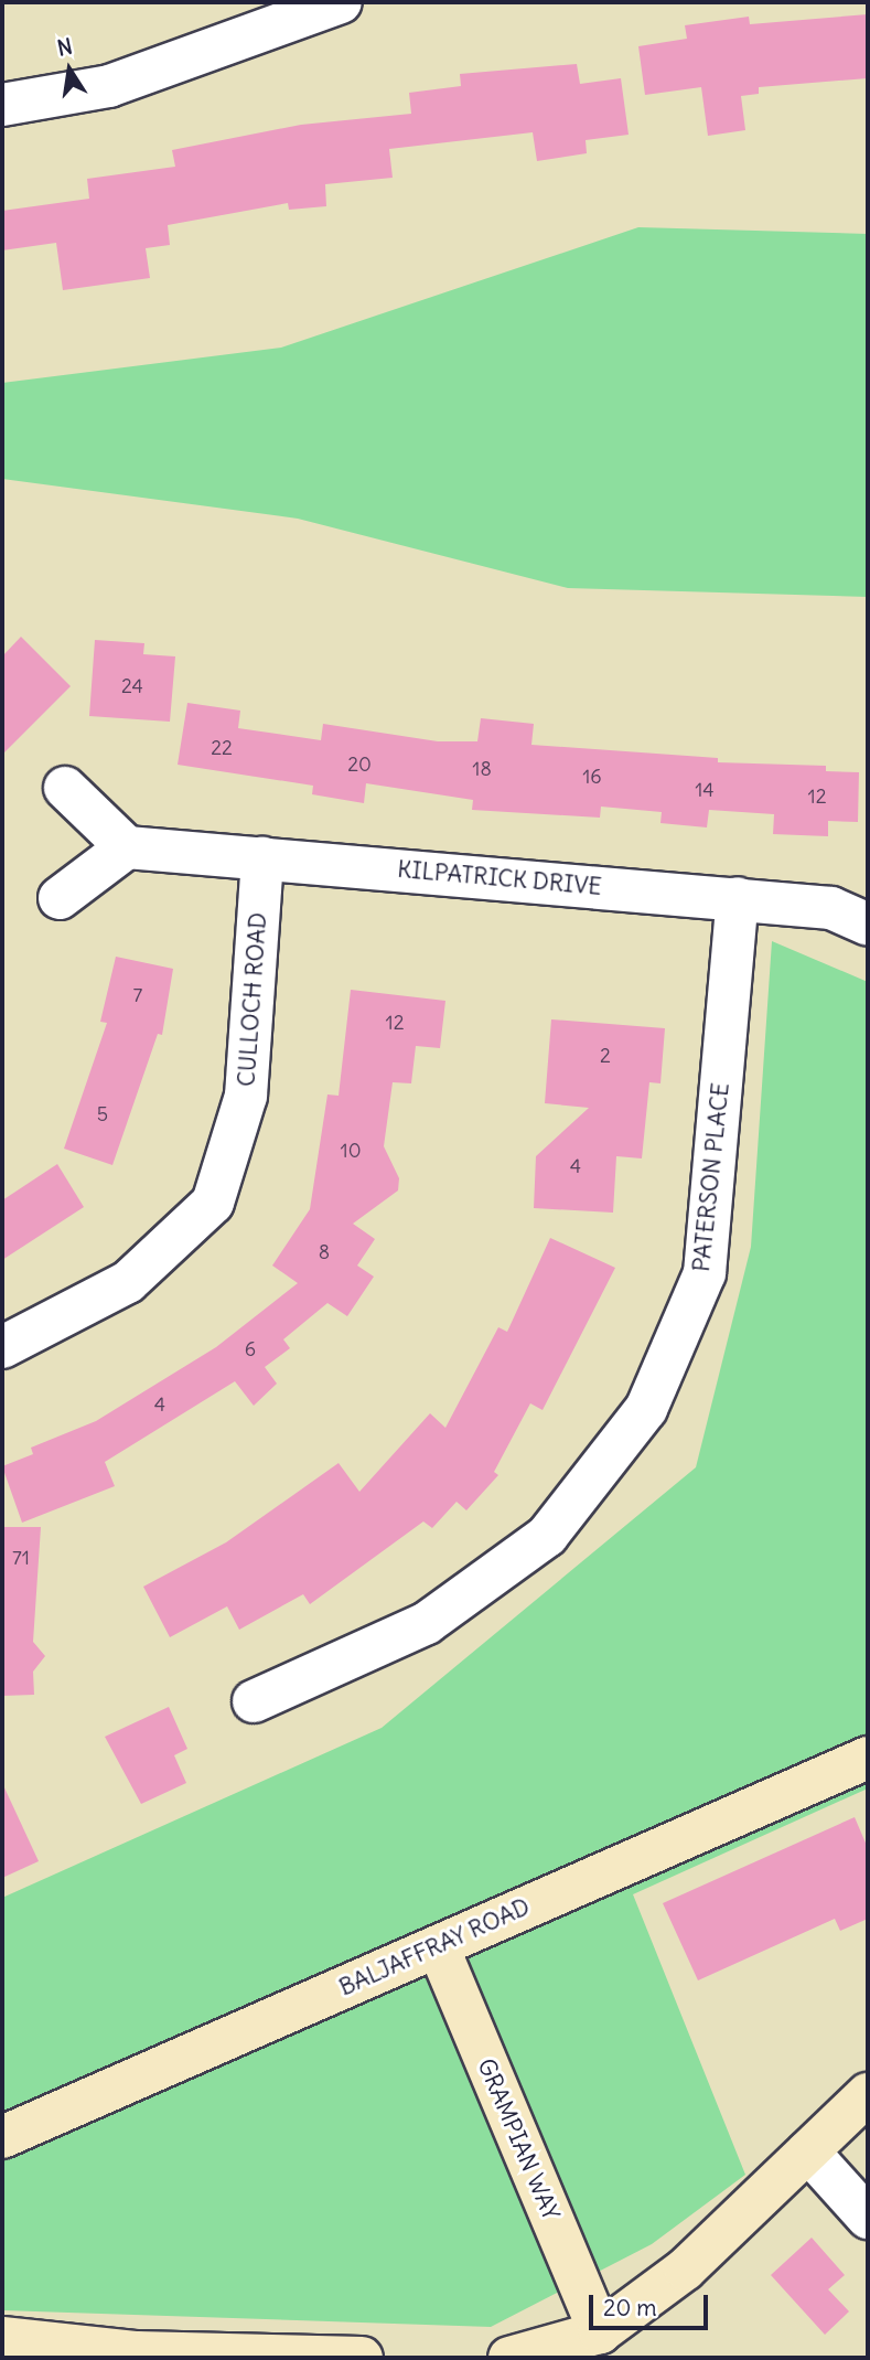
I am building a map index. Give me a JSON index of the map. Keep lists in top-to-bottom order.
{
  "streets": {
    "street": [
      "KILPATRICK DRIVE",
      "CULLOCH ROAD",
      "PATERSON PLACE",
      "BALJAFFRAY ROAD",
      "GRAMPIAN WAY"
    ]
  },
  "crossings": [
    ["KILPATRICK DRIVE", "CULLOCH ROAD"],
    ["KILPATRICK DRIVE", "PATERSON PLACE"],
    ["BALJAFFRAY ROAD", "GRAMPIAN WAY"]
  ],
  "house_numbers": [
    "24",
    "22",
    "20",
    "18",
    "16",
    "14",
    "12",
    "7",
    "12",
    "2",
    "5",
    "10",
    "4",
    "8",
    "6",
    "4",
    "71"
  ],
  "scale_bar": "20 m",
  "north": "top"
}
